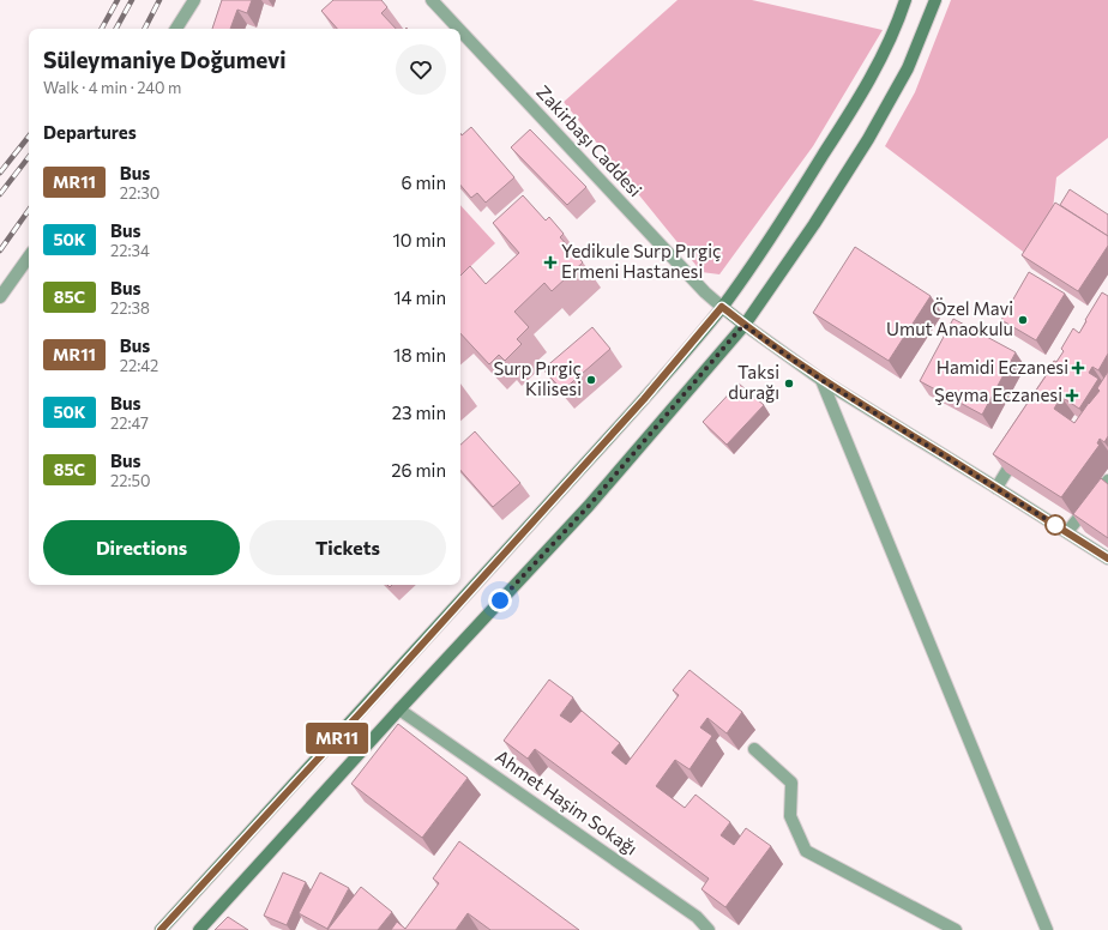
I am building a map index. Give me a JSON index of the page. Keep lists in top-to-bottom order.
{
  "streets": {
    "street": ["Zakirbaşı Caddesi", "Ahmet Haşim Sokağı"]
  },
  "places": {
    "health": ["Yedikule Surp Pırgiç Ermeni Hastanesi", "Hamidi Eczanesi", "Şeyma Eczanesi"],
    "other": ["Özel Mavi Umut Anaokulu", "Surp Pırgiç Kilisesi", "Taksi durağı"]
  },
  "lines": ["bus line MR11"],
  "page": {
    "on_map": "MR11",
    "heading": [
      ["Süleymaniye Doğumevi", "Walk · 4 min · 240 m"],
      "Departures"
    ],
    "list": [
      {
        "mark": "MR11",
        "name": "Bus",
        "note": "22:30",
        "value": "6 min"
      },
      {
        "mark": "50K",
        "name": "Bus",
        "note": "22:34",
        "value": "10 min"
      },
      {
        "mark": "85C",
        "name": "Bus",
        "note": "22:38",
        "value": "14 min"
      },
      {
        "mark": "MR11",
        "name": "Bus",
        "note": "22:42",
        "value": "18 min"
      },
      {
        "mark": "50K",
        "name": "Bus",
        "note": "22:47",
        "value": "23 min"
      },
      {
        "mark": "85C",
        "name": "Bus",
        "note": "22:50",
        "value": "26 min"
      }
    ],
    "buttons": ["Directions", "Tickets"]
  }
}
